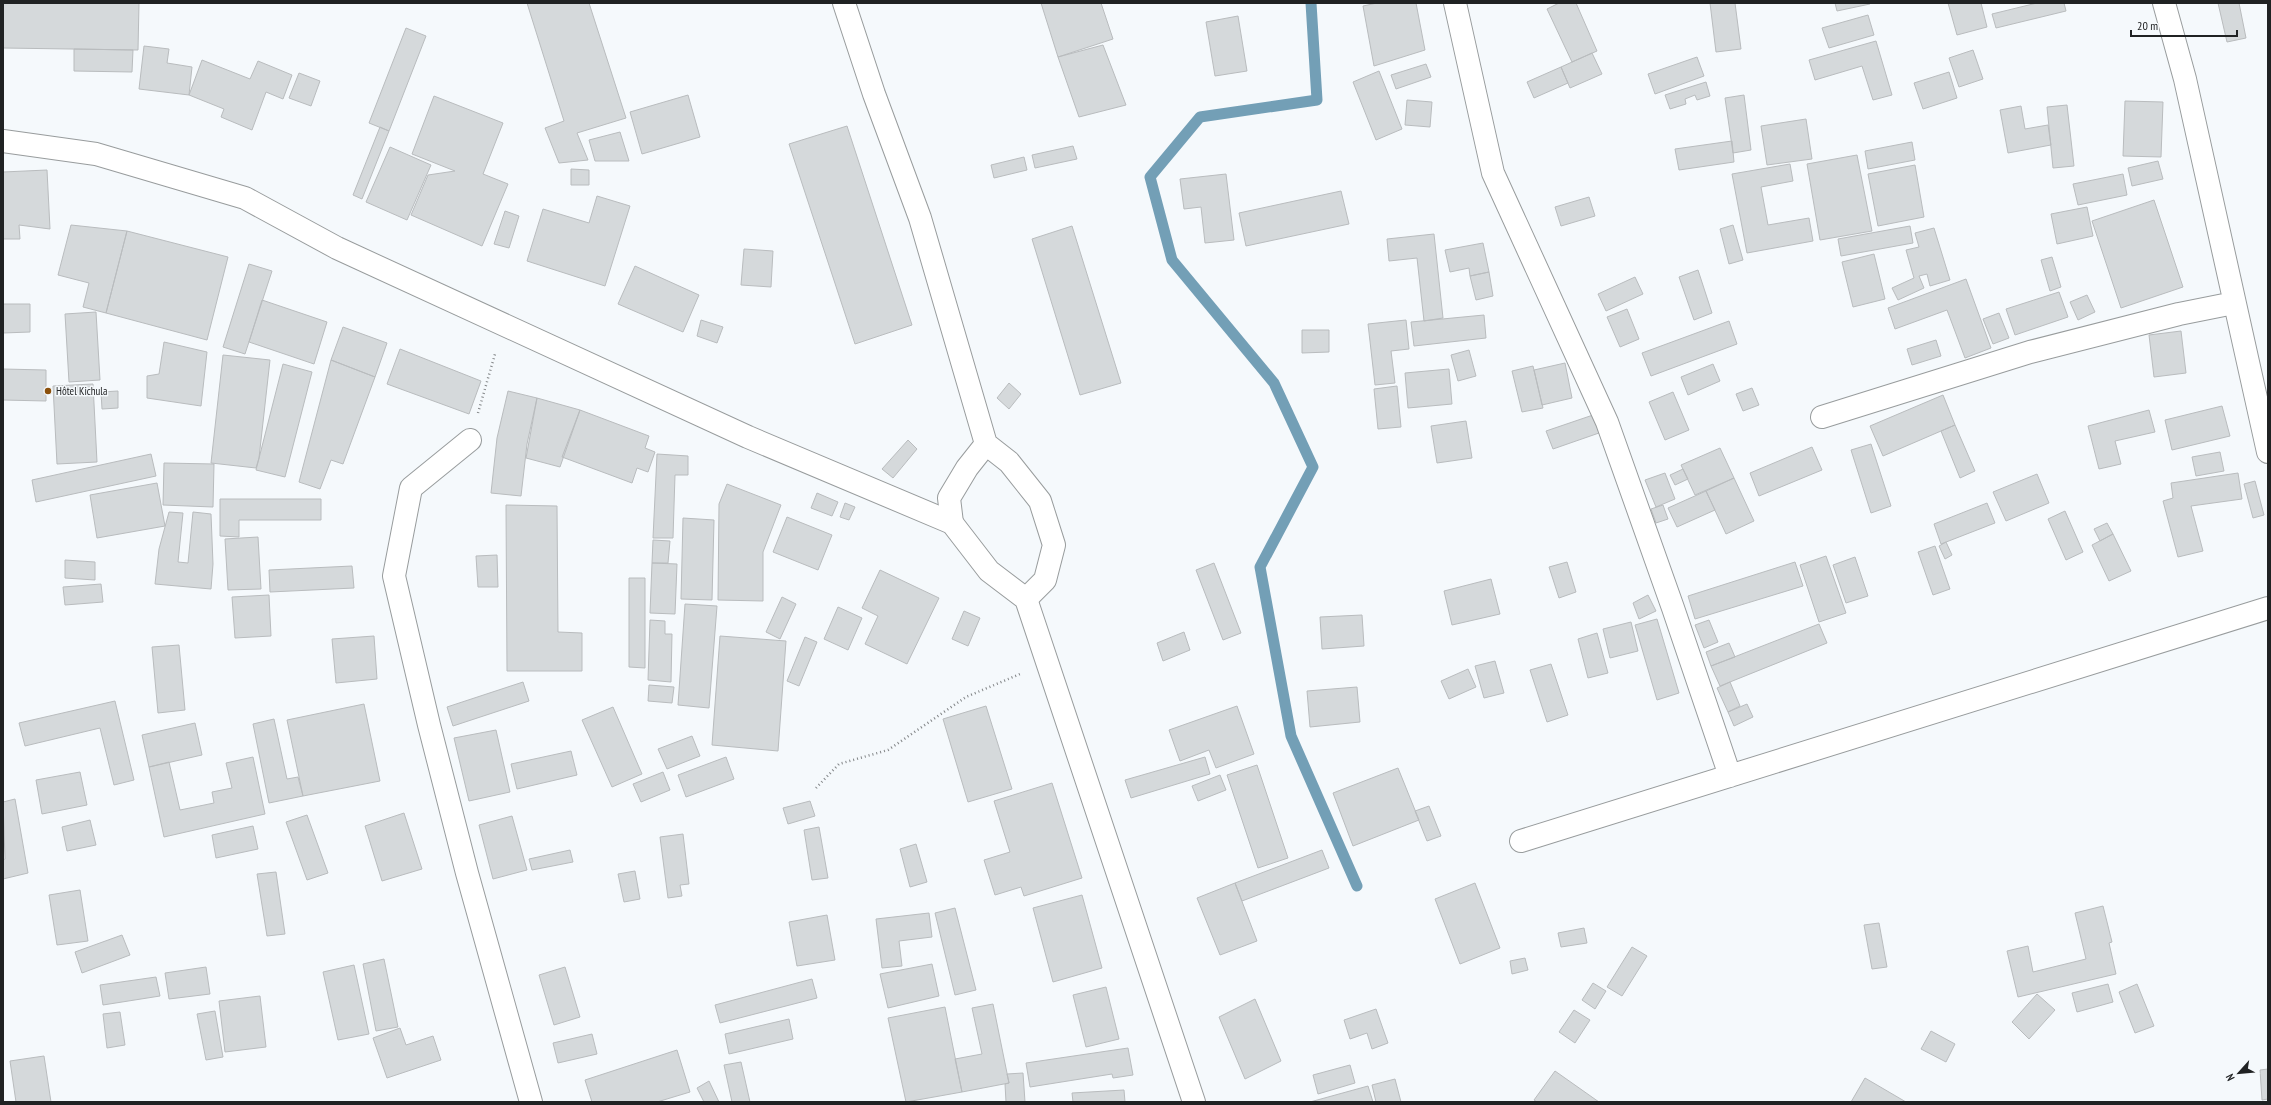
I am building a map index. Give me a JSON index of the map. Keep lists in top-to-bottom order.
{
  "places": ["Hôtel Kichula"],
  "scale_bar": "20 m",
  "north": "bottom left"
}
